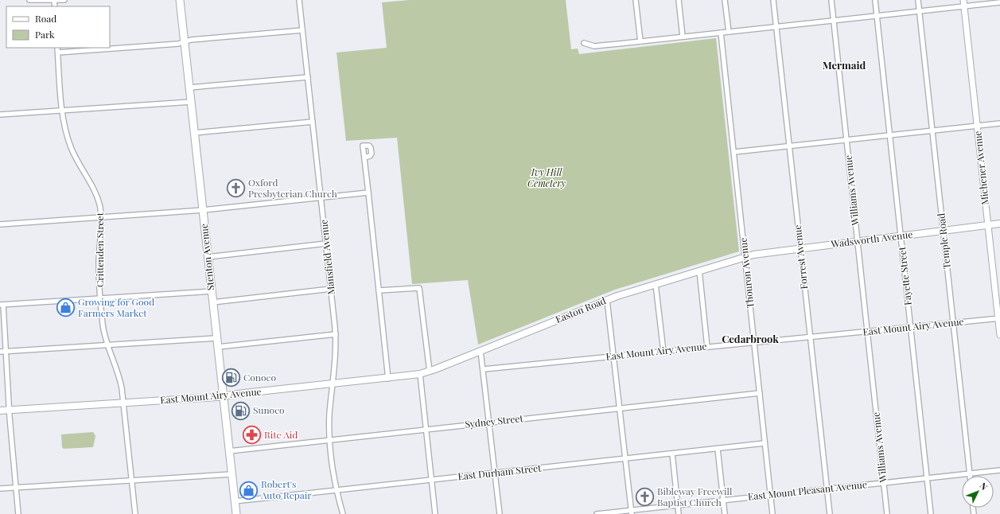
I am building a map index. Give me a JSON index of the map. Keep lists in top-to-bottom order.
{
  "streets": {
    "main road": [
      "Wadsworth Avenue",
      "Stenton Avenue",
      "Easton Road",
      "East Mount Airy Avenue"
    ],
    "street": [
      "Michener Avenue",
      "Williams Avenue",
      "Temple Road",
      "Crittenden Street",
      "Mansfield Avenue",
      "Forrest Avenue",
      "Thouron Avenue",
      "Fayette Street",
      "Sydney Street",
      "East Durham Street",
      "East Mount Pleasant Avenue"
    ]
  },
  "crossings": [
    ["Michener Avenue", "Wadsworth Avenue"],
    ["Michener Avenue", "East Mount Airy Avenue"],
    ["Williams Avenue", "Wadsworth Avenue"],
    ["Williams Avenue", "East Mount Airy Avenue"],
    ["Williams Avenue", "East Mount Pleasant Avenue"],
    ["Wadsworth Avenue", "Temple Road"],
    ["Wadsworth Avenue", "Forrest Avenue"],
    ["Wadsworth Avenue", "Thouron Avenue"],
    ["Wadsworth Avenue", "Fayette Street"],
    ["Wadsworth Avenue", "Easton Road"],
    ["Temple Road", "East Mount Airy Avenue"],
    ["Temple Road", "East Mount Pleasant Avenue"],
    ["Crittenden Street", "East Mount Airy Avenue"],
    ["Stenton Avenue", "East Mount Airy Avenue"],
    ["Stenton Avenue", "Sydney Street"],
    ["Stenton Avenue", "East Durham Street"],
    ["Mansfield Avenue", "East Mount Airy Avenue"],
    ["Mansfield Avenue", "Sydney Street"],
    ["Mansfield Avenue", "East Durham Street"],
    ["Forrest Avenue", "East Mount Airy Avenue"],
    ["Forrest Avenue", "East Mount Pleasant Avenue"],
    ["Thouron Avenue", "Easton Road"],
    ["Thouron Avenue", "East Mount Airy Avenue"],
    ["Thouron Avenue", "Sydney Street"],
    ["Thouron Avenue", "East Durham Street"],
    ["Thouron Avenue", "East Mount Pleasant Avenue"],
    ["Fayette Street", "East Mount Airy Avenue"],
    ["Fayette Street", "East Mount Pleasant Avenue"],
    ["Easton Road", "East Mount Airy Avenue"]
  ],
  "districts": ["Mermaid", "Cedarbrook"],
  "parks": ["Ivy Hill Cemetery"],
  "places": {
    "church": ["Oxford Presbyterian Church", "Bibleway Freewill Baptist Church"],
    "shop": ["Growing for Good Farmers Market", "Robert's Auto Repair"],
    "fuel station": ["Conoco", "Sunoco"],
    "pharmacy": ["Rite Aid"]
  },
  "legend": ["Road", "Park"],
  "north": "top right"
}
